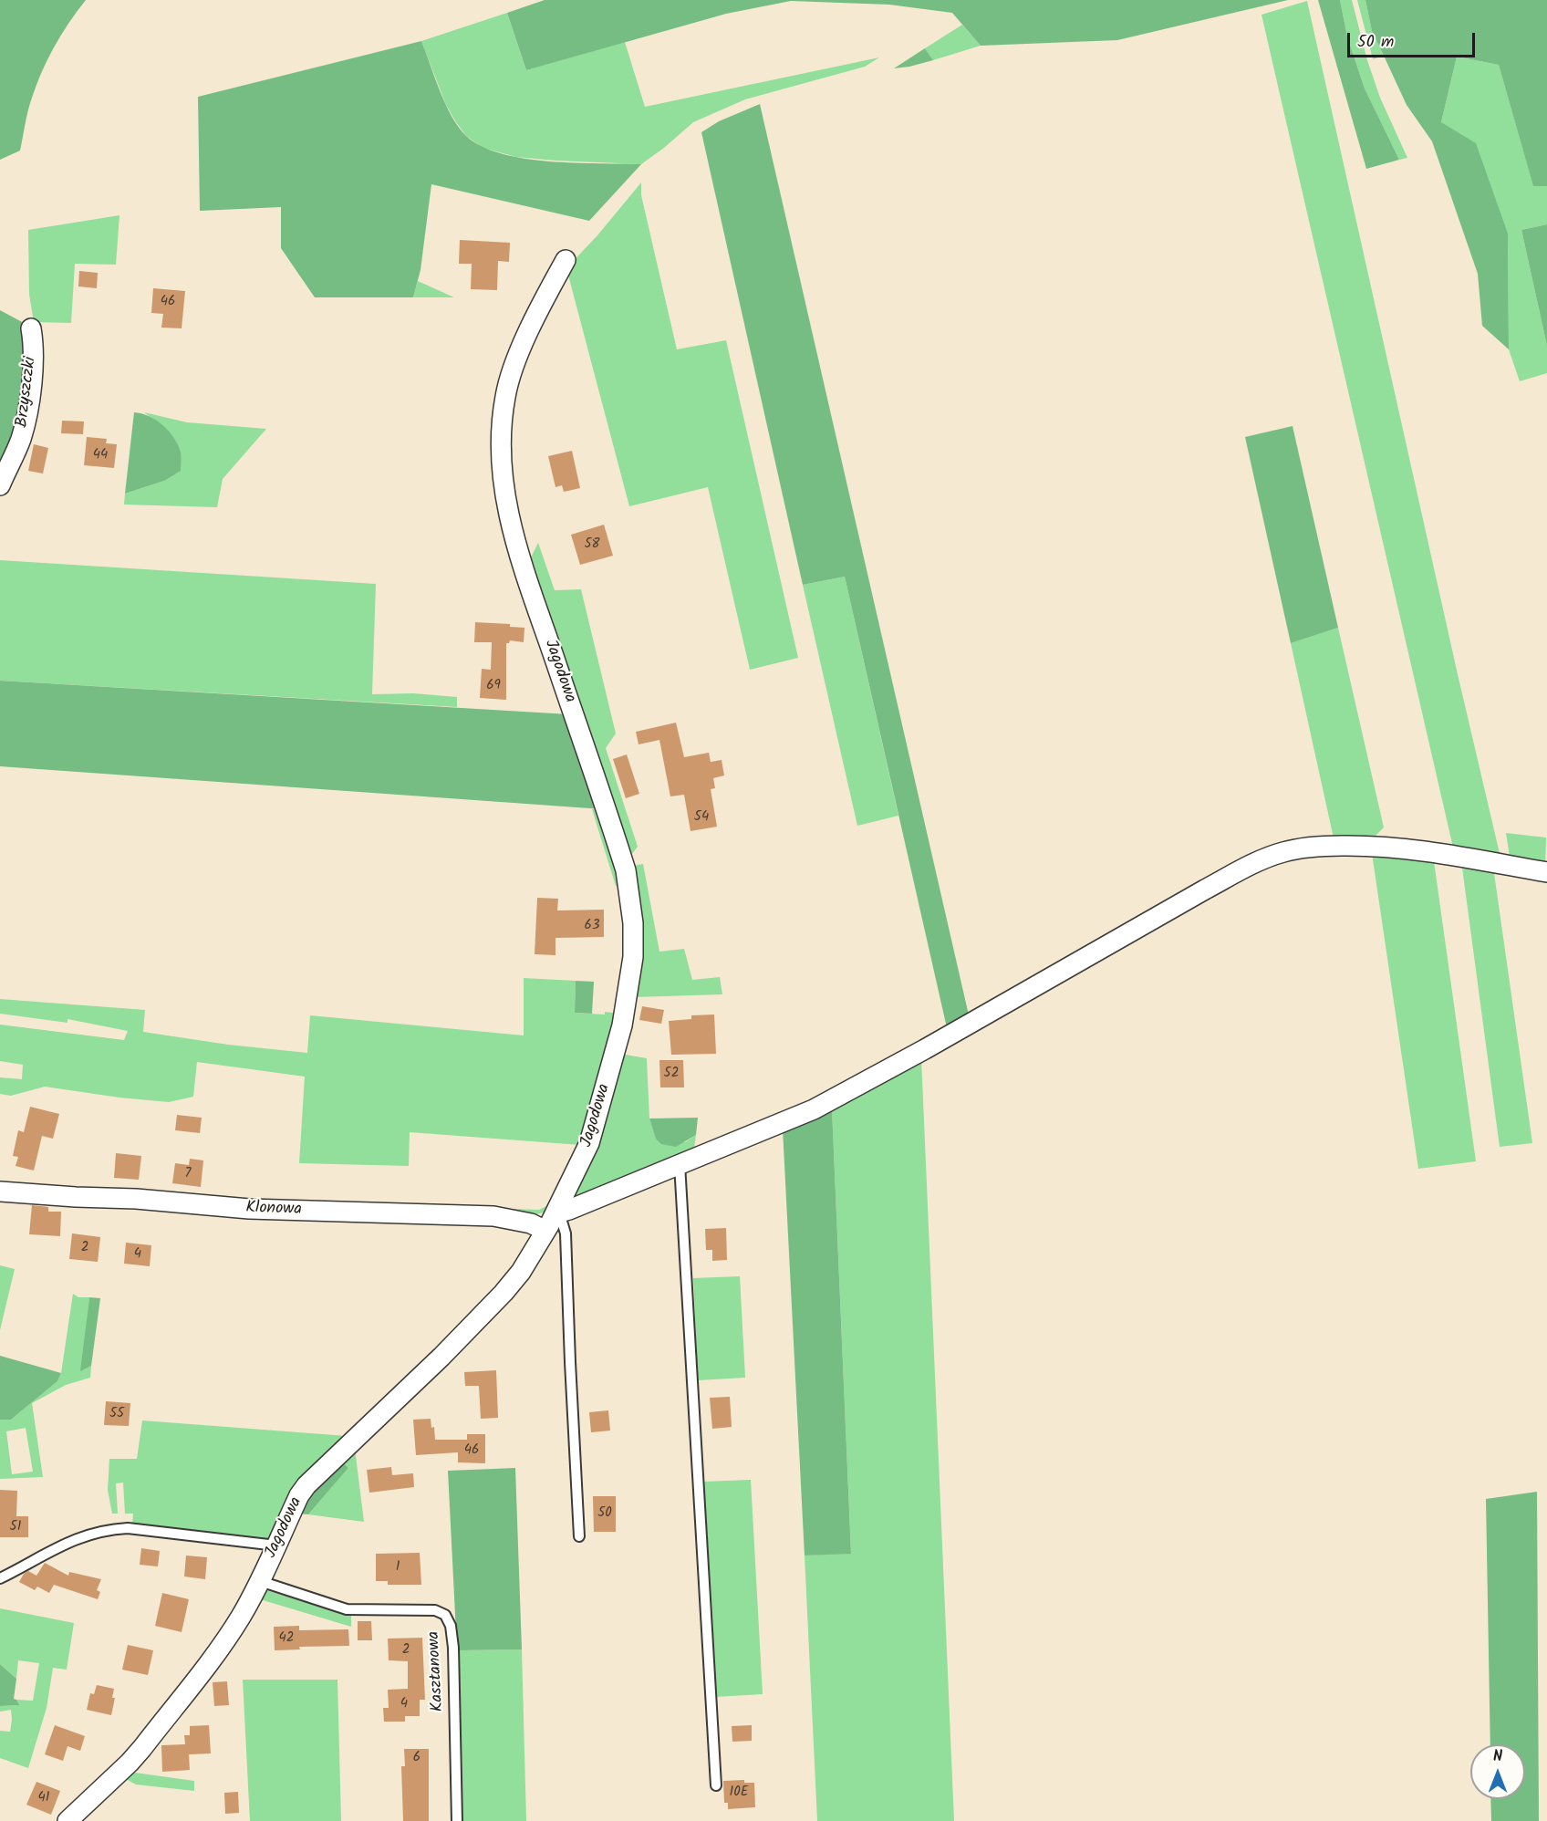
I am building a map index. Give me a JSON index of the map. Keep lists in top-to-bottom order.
{
  "streets": {
    "street": ["Brzyszczki", "Jagodowa", "Klonowa"],
    "lane": ["Kasztanowa"]
  },
  "crossings": [
    ["Jagodowa", "Klonowa"],
    ["Jagodowa", "Kasztanowa"]
  ],
  "house_numbers": [
    "46",
    "44",
    "58",
    "69",
    "54",
    "63",
    "52",
    "7",
    "2",
    "4",
    "55",
    "46",
    "50",
    "51",
    "1",
    "42",
    "2",
    "4",
    "6",
    "10E",
    "41"
  ],
  "scale_bar": "50 m",
  "north": "top"
}
